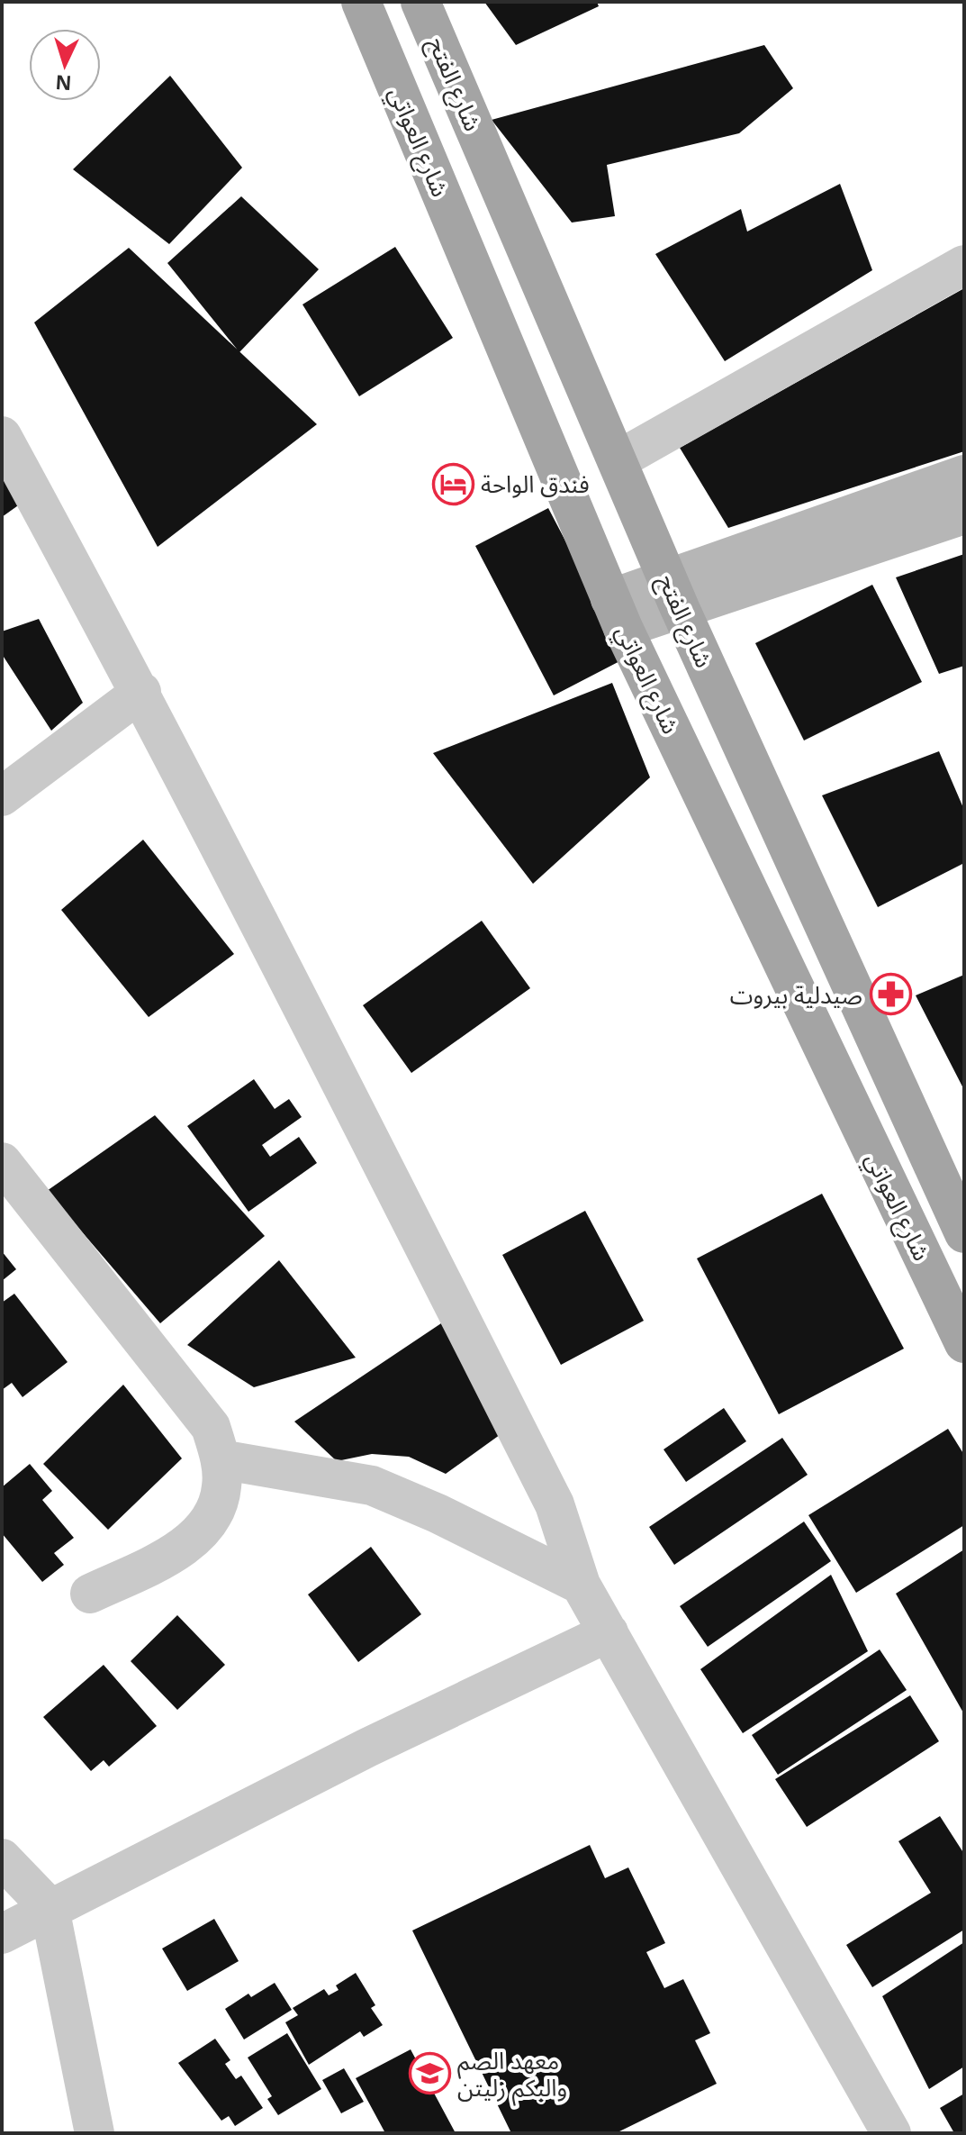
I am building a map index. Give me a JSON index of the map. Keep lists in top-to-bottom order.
{
  "streets": {
    "main road": ["شارع الفتح", "شارع العواتي"]
  },
  "places": {
    "hotel": ["فندق الواحة"],
    "pharmacy": ["صيدلية بيروت"],
    "school or university": ["معهد الصم والبكم زليتن"]
  },
  "north": "bottom"
}
